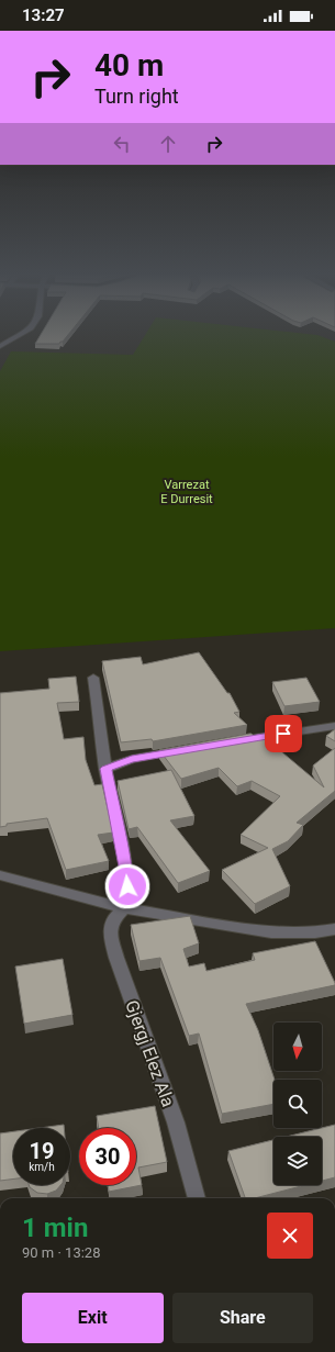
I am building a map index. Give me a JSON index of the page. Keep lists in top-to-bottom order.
{
  "streets": {
    "street": ["Gjergj Elez Ala"]
  },
  "parks": ["Varrezat E Durresit"],
  "north": "bottom",
  "page": {
    "status": "13:27",
    "turn": ["40 m", "Turn right"],
    "speed": "19 km/h",
    "limit": "30",
    "heading": ["1 min", "90 m · 13:28"],
    "buttons": ["Exit", "Share"]
  }
}
